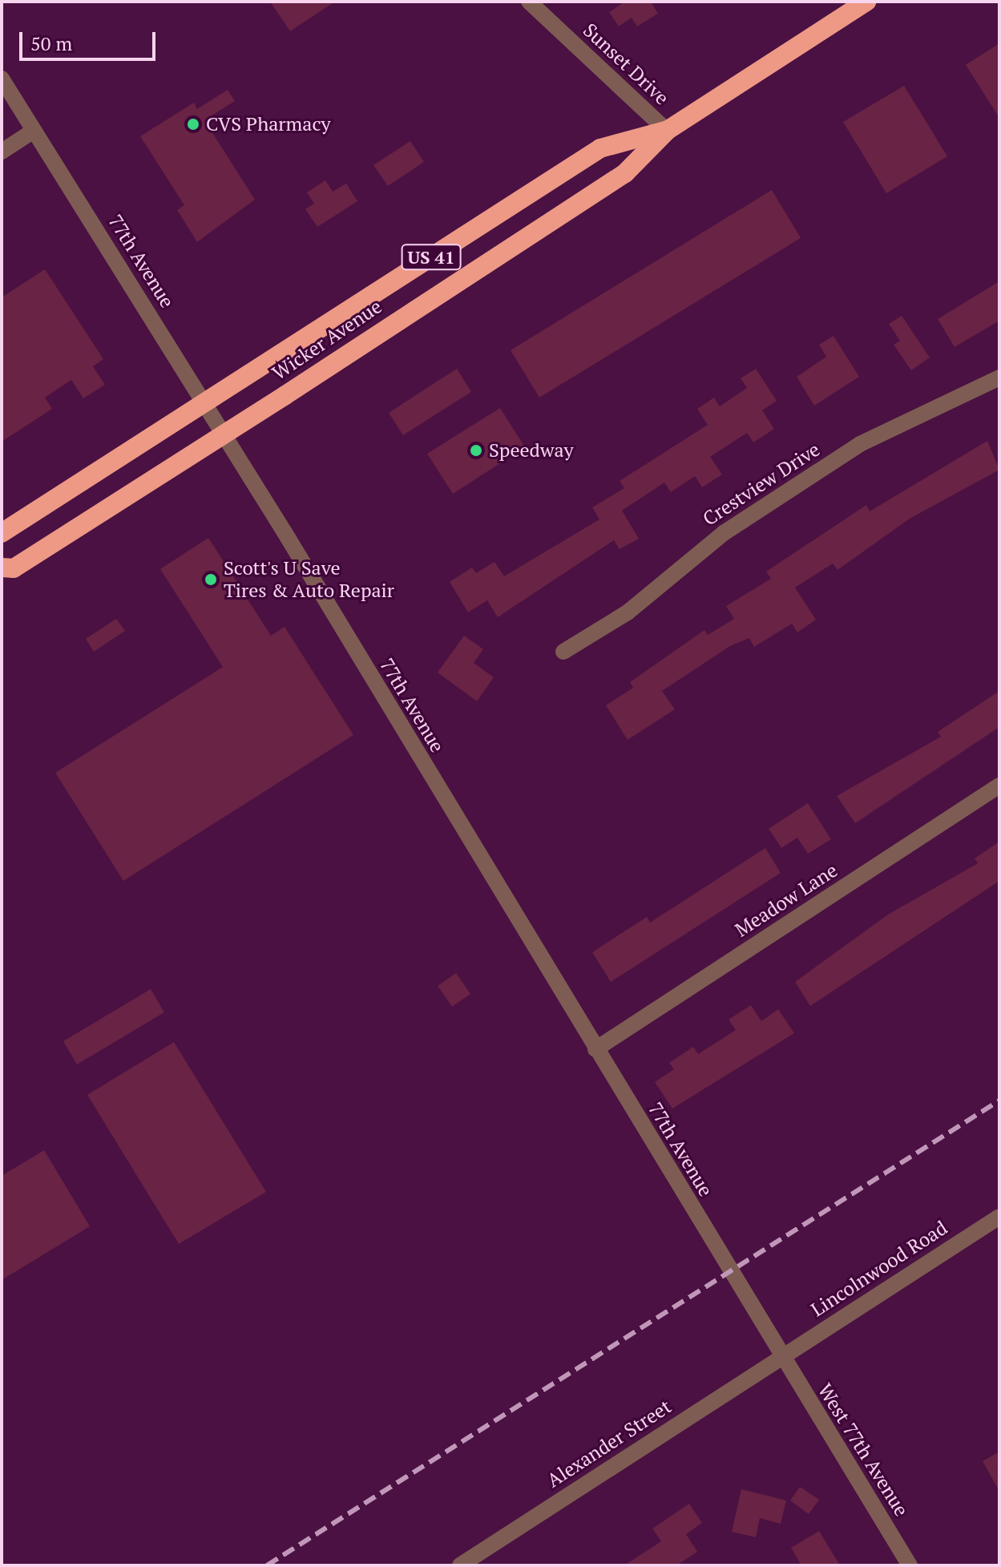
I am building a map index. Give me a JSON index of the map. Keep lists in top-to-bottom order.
{
  "streets": {
    "highway": ["US 41", "Wicker Avenue"],
    "street": [
      "Sunset Drive",
      "77th Avenue",
      "Crestview Drive",
      "Meadow Lane",
      "Lincolnwood Road",
      "Alexander Street",
      "West 77th Avenue"
    ]
  },
  "crossings": [
    ["Sunset Drive", "Wicker Avenue"],
    ["77th Avenue", "Wicker Avenue"],
    ["77th Avenue", "Meadow Lane"],
    ["77th Avenue", "Lincolnwood Road"],
    ["77th Avenue", "Alexander Street"],
    ["77th Avenue", "West 77th Avenue"],
    ["Lincolnwood Road", "Alexander Street"],
    ["Lincolnwood Road", "West 77th Avenue"],
    ["Alexander Street", "West 77th Avenue"]
  ],
  "places": ["CVS Pharmacy", "Speedway", "Scott's U Save Tires & Auto Repair"],
  "scale_bar": "50 m"
}
